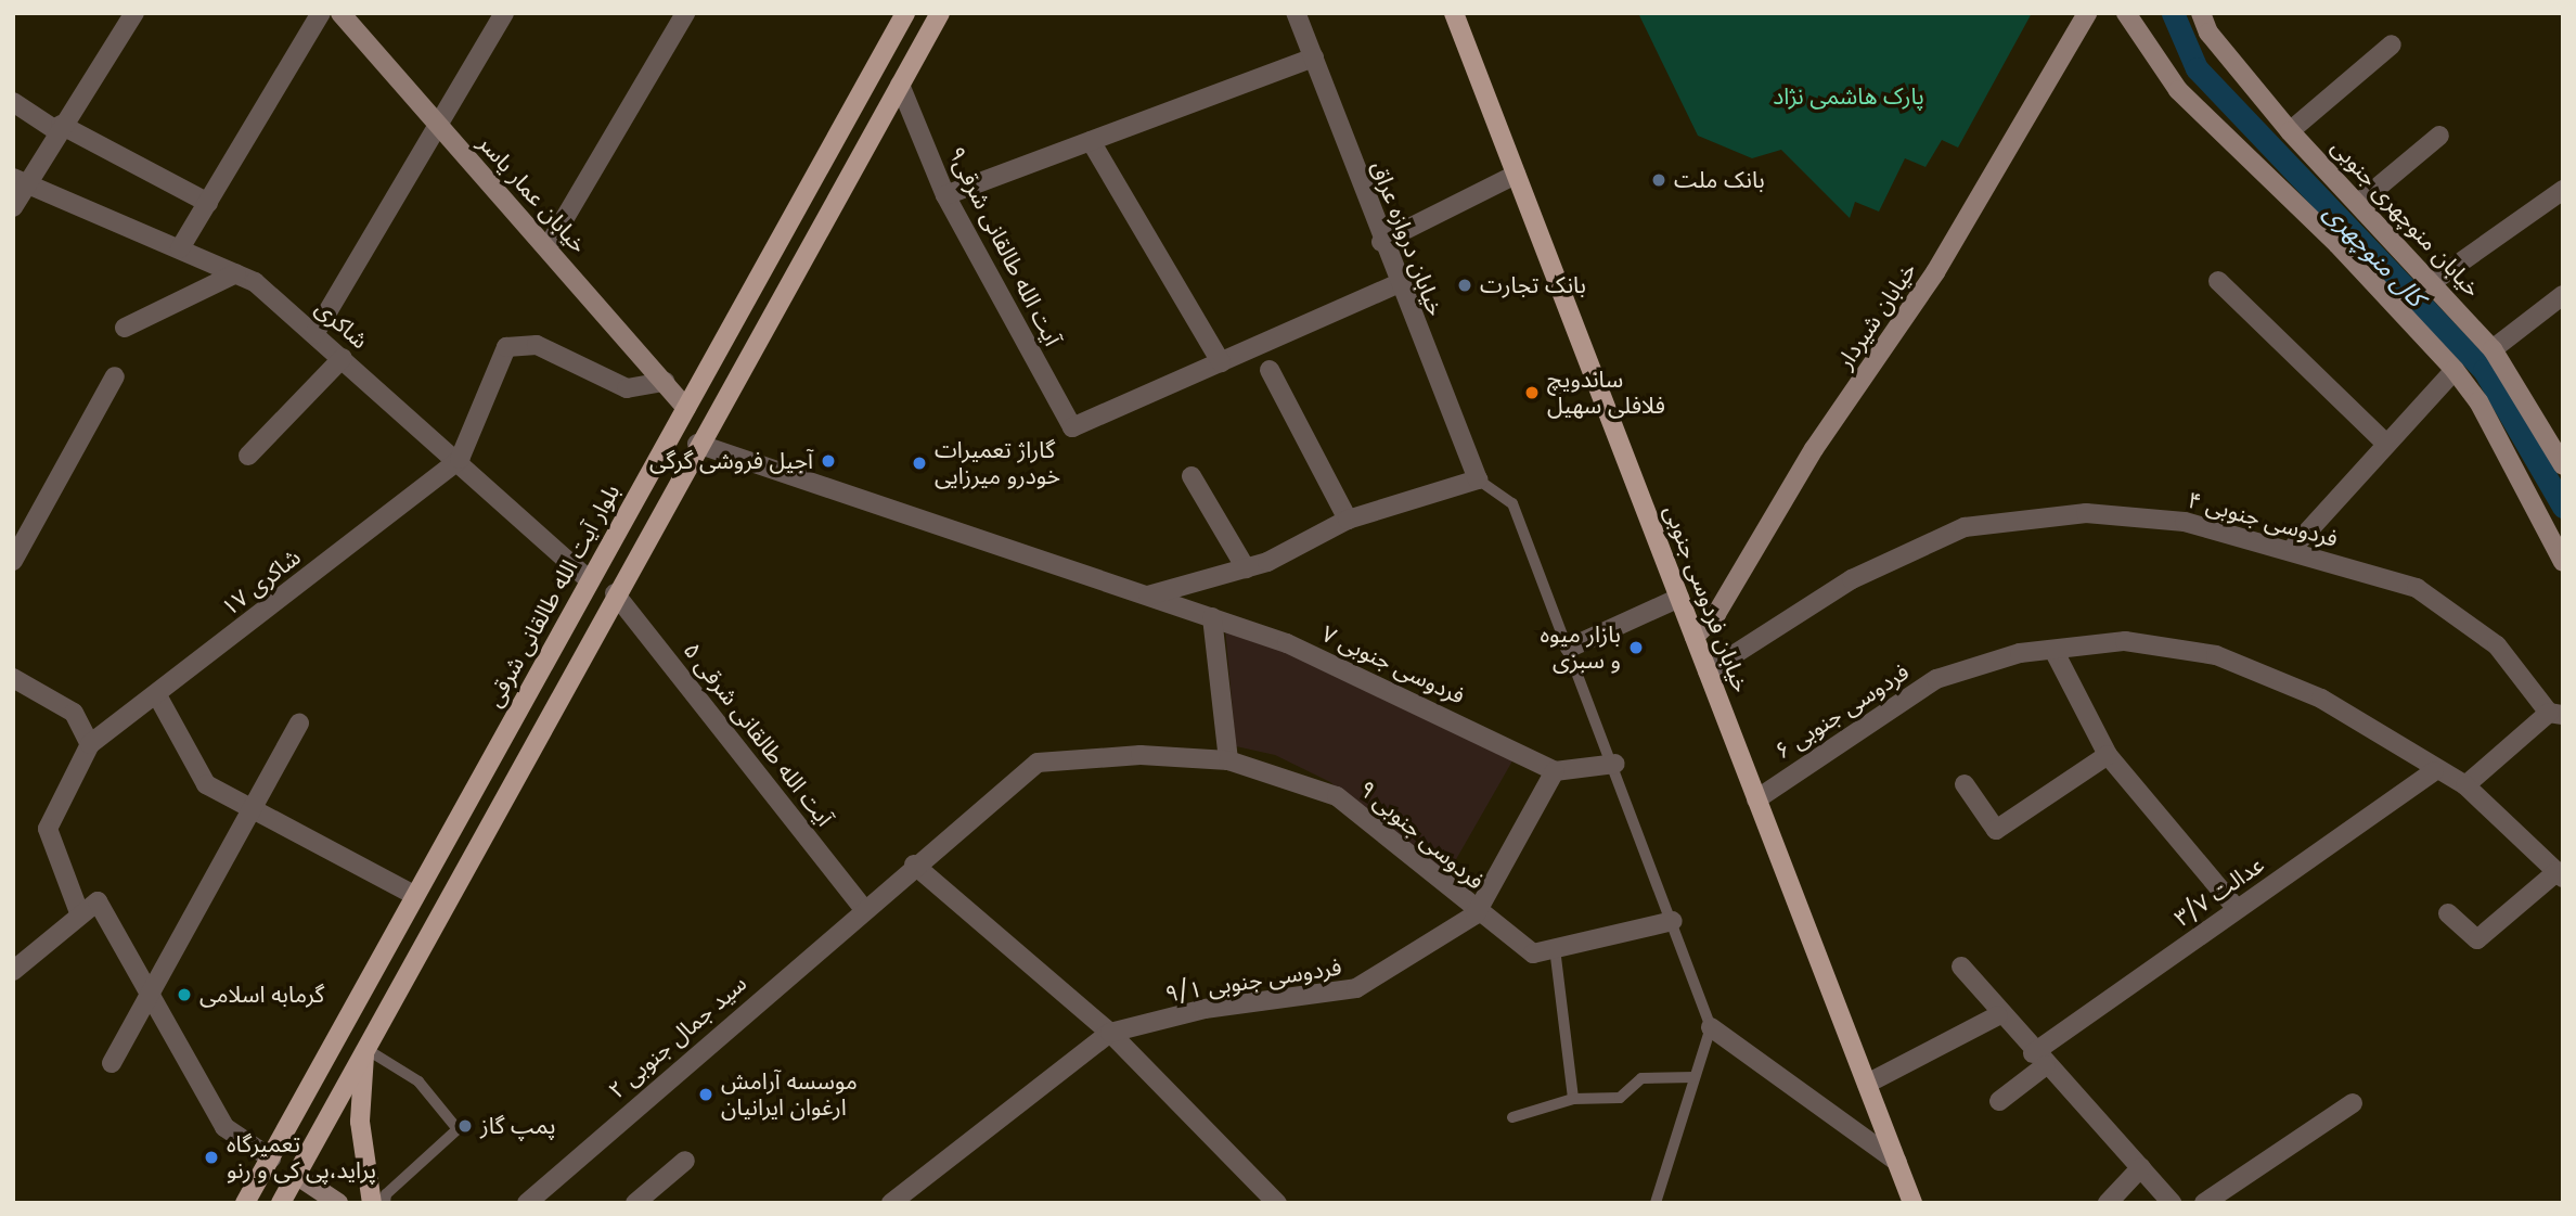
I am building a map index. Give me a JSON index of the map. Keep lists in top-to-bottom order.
{
  "streets": {
    "main road": ["بلوار آیت الله طالقانی شرقی", "خیابان فردوسی جنوبی"],
    "street": [
      "خیابان عمار یاسر",
      "خیابان منوچهری جنوبی",
      "خیابان دروازه عراق",
      "آیت الله طالقانی شرقی۹",
      "خیابان شیردار",
      "شاکری",
      "فردوسی جنوبی ۴",
      "شاکری ۱۷",
      "فردوسی جنوبی ۷",
      "فردوسی جنوبی ۶",
      "آیت الله طالقانی شرقی ۵",
      "فردوسی جنوبی ۹",
      "عدالت ۳/۷",
      "فردوسی جنوبی ۹/۱",
      "سید جمال جنوبی ۲"
    ]
  },
  "crossings": [
    ["خیابان عمار یاسر", "بلوار آیت الله طالقانی شرقی"],
    ["خیابان شیردار", "خیابان فردوسی جنوبی"],
    ["شاکری", "شاکری ۱۷"],
    ["شاکری", "بلوار آیت الله طالقانی شرقی"],
    ["فردوسی جنوبی ۴", "خیابان فردوسی جنوبی"],
    ["خیابان فردوسی جنوبی", "فردوسی جنوبی ۶"],
    ["فردوسی جنوبی ۶", "عدالت ۳/۷"],
    ["آیت الله طالقانی شرقی ۵", "فردوسی جنوبی ۹"],
    ["آیت الله طالقانی شرقی ۵", "سید جمال جنوبی ۲"],
    ["فردوسی جنوبی ۹", "فردوسی جنوبی ۹/۱"],
    ["فردوسی جنوبی ۹", "سید جمال جنوبی ۲"]
  ],
  "water": ["کال منوچهری"],
  "parks": ["پارک هاشمی نژاد"],
  "places": [
    "بانک ملت",
    "بانک تجارت",
    "ساندویچ فلافلی سهیل",
    "آجیل فروشی گرگی",
    "گاراژ تعمیرات خودرو میرزایی",
    "بازار میوه و سبزی",
    "گرمابه اسلامی",
    "موسسه آرامش ارغوان ایرانیان",
    "پمپ گاز",
    "تعمیرگاه پراید،پی کی و رنو"
  ]
}
